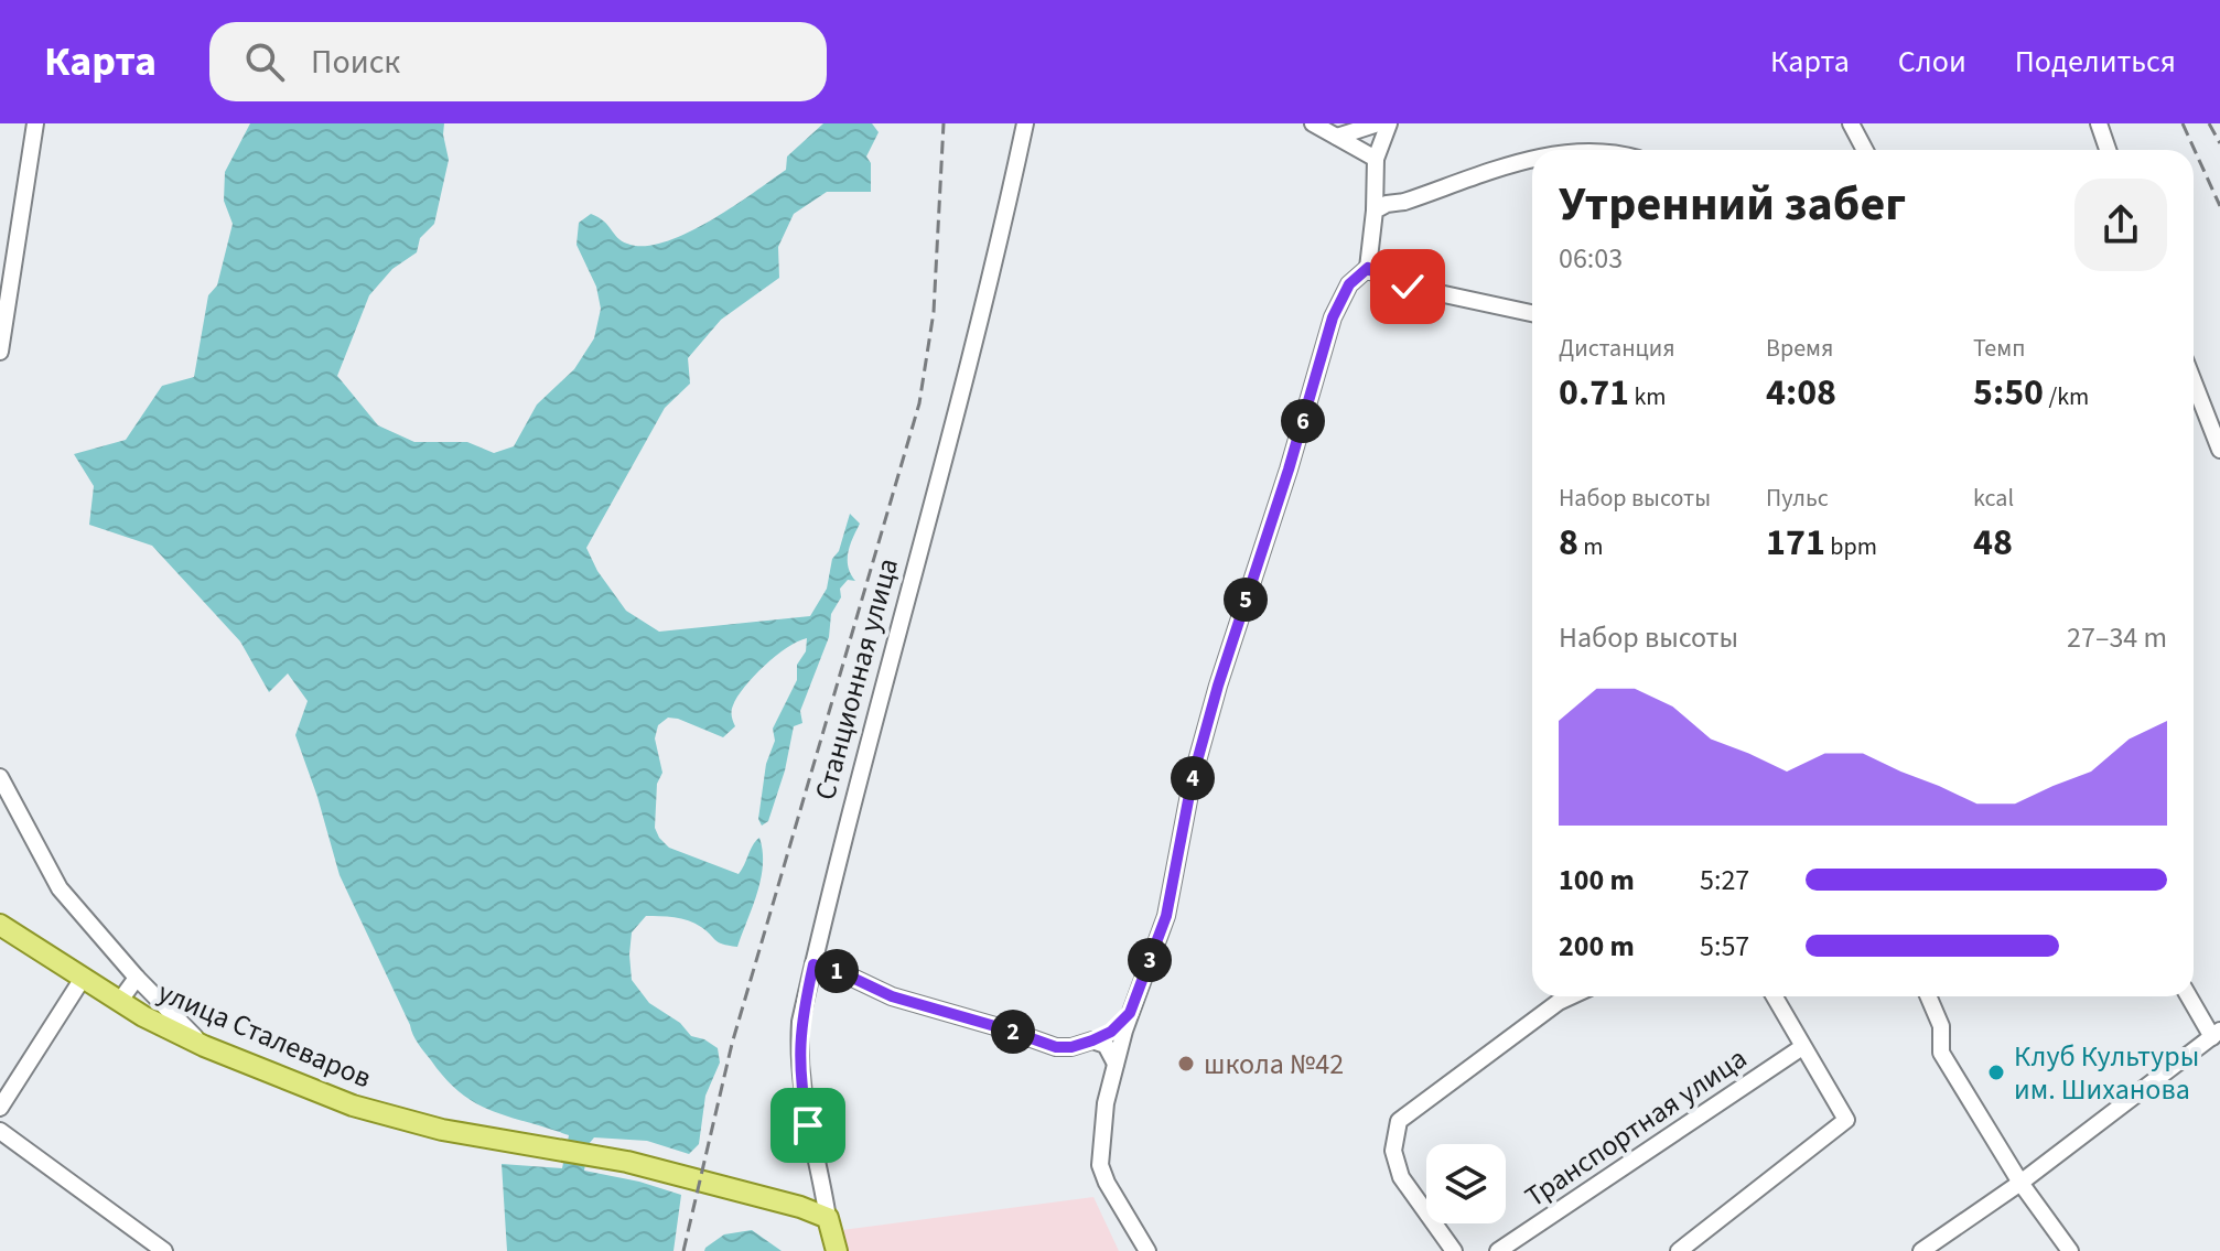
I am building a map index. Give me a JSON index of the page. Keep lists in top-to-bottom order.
{
  "streets": {
    "main road": ["Станционная улица", "улица Сталеваров"],
    "street": ["Транспортная улица"]
  },
  "crossings": [
    ["Станционная улица", "улица Сталеваров"]
  ],
  "places": ["школа №42", "Клуб Культуры им. Шиханова"],
  "page": {
    "header": "Карта",
    "search": "Поиск",
    "nav": ["Карта", "Слои", "Поделиться"],
    "heading": ["Утренний забег", "06:03"],
    "stats": [
      ["Дистанция", "0.71 km"],
      ["Время", "4:08"],
      ["Темп", "5:50 /km"],
      ["Набор высоты", "8 m"],
      ["Пульс", "171 bpm"],
      ["kcal", "48"]
    ],
    "pins": [
      "6",
      "5",
      "4",
      "3",
      "1",
      "2"
    ],
    "chart": ["Набор высоты", "27–34 m"],
    "list": [
      {
        "name": "100 m",
        "note": "5:27"
      },
      {
        "name": "200 m",
        "note": "5:57"
      }
    ]
  }
}
